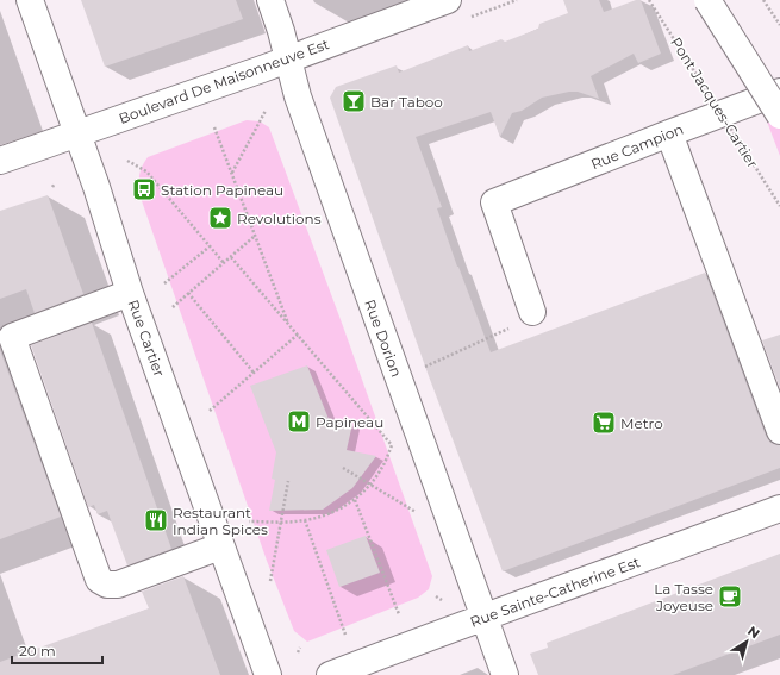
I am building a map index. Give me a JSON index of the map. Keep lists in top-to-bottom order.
{
  "streets": {
    "street": [
      "Boulevard De Maisonneuve Est",
      "Rue Campion",
      "Rue Cartier",
      "Rue Dorion",
      "Rue Sainte-Catherine Est"
    ],
    "path": ["Pont Jacques-Cartier"]
  },
  "crossings": [
    ["Boulevard De Maisonneuve Est", "Rue Cartier"],
    ["Boulevard De Maisonneuve Est", "Rue Dorion"],
    ["Rue Dorion", "Rue Sainte-Catherine Est"]
  ],
  "places": {
    "bar": ["Bar Taboo"],
    "bus stop": ["Station Papineau"],
    "place": ["Revolutions"],
    "metro station": ["Papineau"],
    "supermarket": ["Metro"],
    "restaurant": ["Restaurant Indian Spices"],
    "cafe": ["La Tasse Joyeuse"]
  },
  "scale_bar": "20 m",
  "north": "top right"
}
